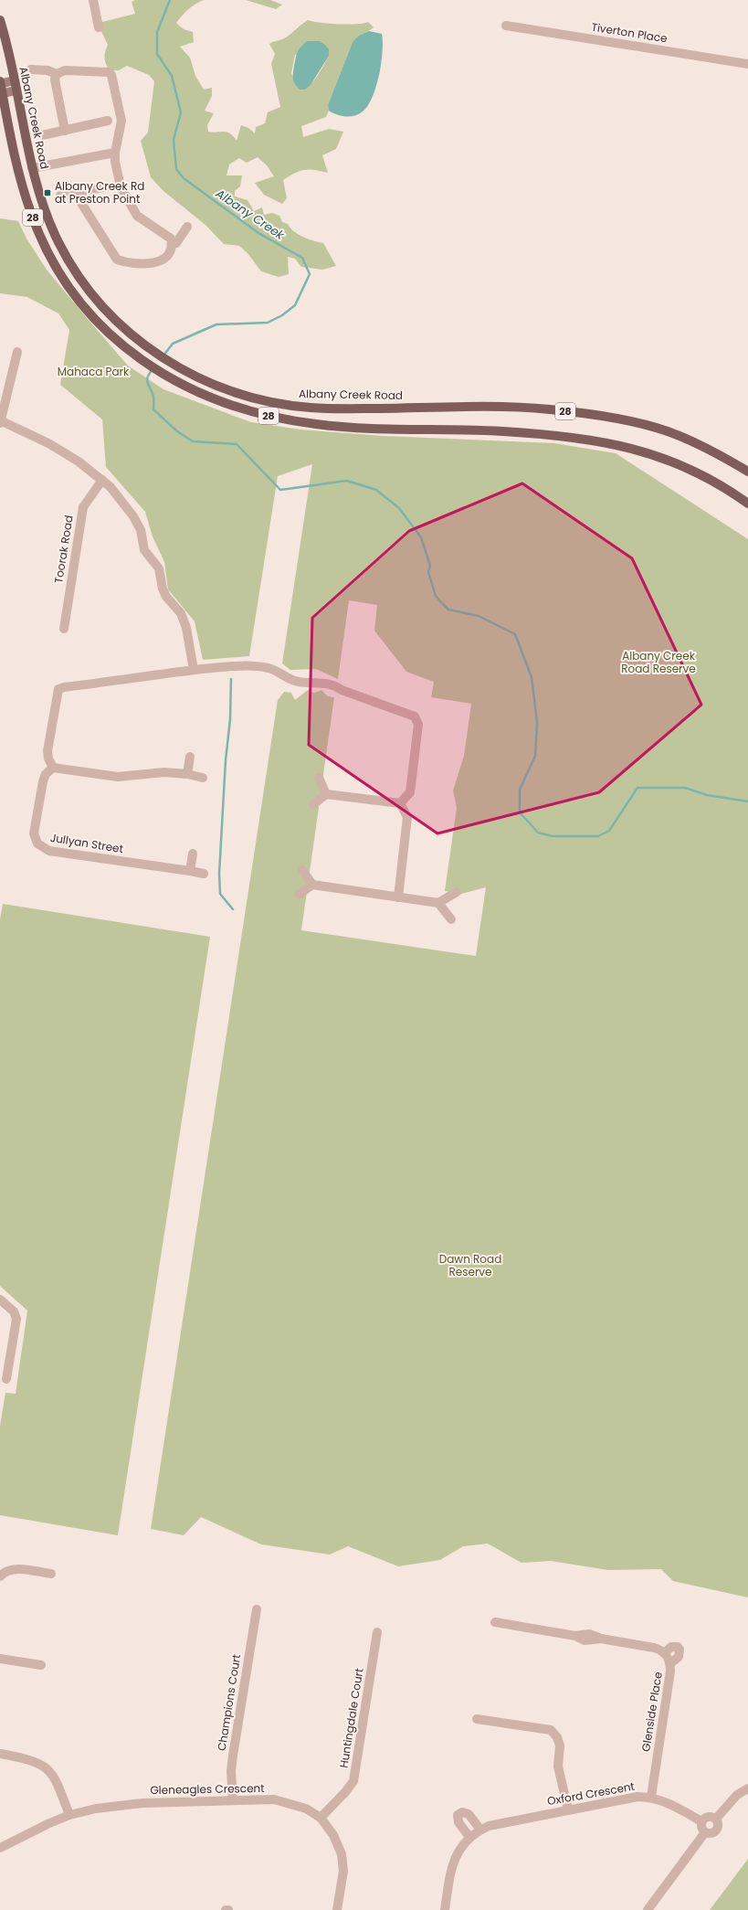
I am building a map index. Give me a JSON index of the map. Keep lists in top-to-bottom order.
{
  "streets": {
    "main road": ["Albany Creek Road", "28"],
    "street": [
      "Tiverton Place",
      "Toorak Road",
      "Jullyan Street",
      "Champions Court",
      "Glenside Place",
      "Huntingdale Court",
      "Gleneagles Crescent",
      "Oxford Crescent"
    ]
  },
  "crossings": [
    ["Champions Court", "Gleneagles Crescent"],
    ["Glenside Place", "Oxford Crescent"],
    ["Huntingdale Court", "Gleneagles Crescent"]
  ],
  "water": ["Albany Creek"],
  "parks": ["Mahaca Park", "Albany Creek Road Reserve", "Dawn Road Reserve"],
  "places": {
    "transit": ["Albany Creek Rd at Preston Point"]
  }
}
